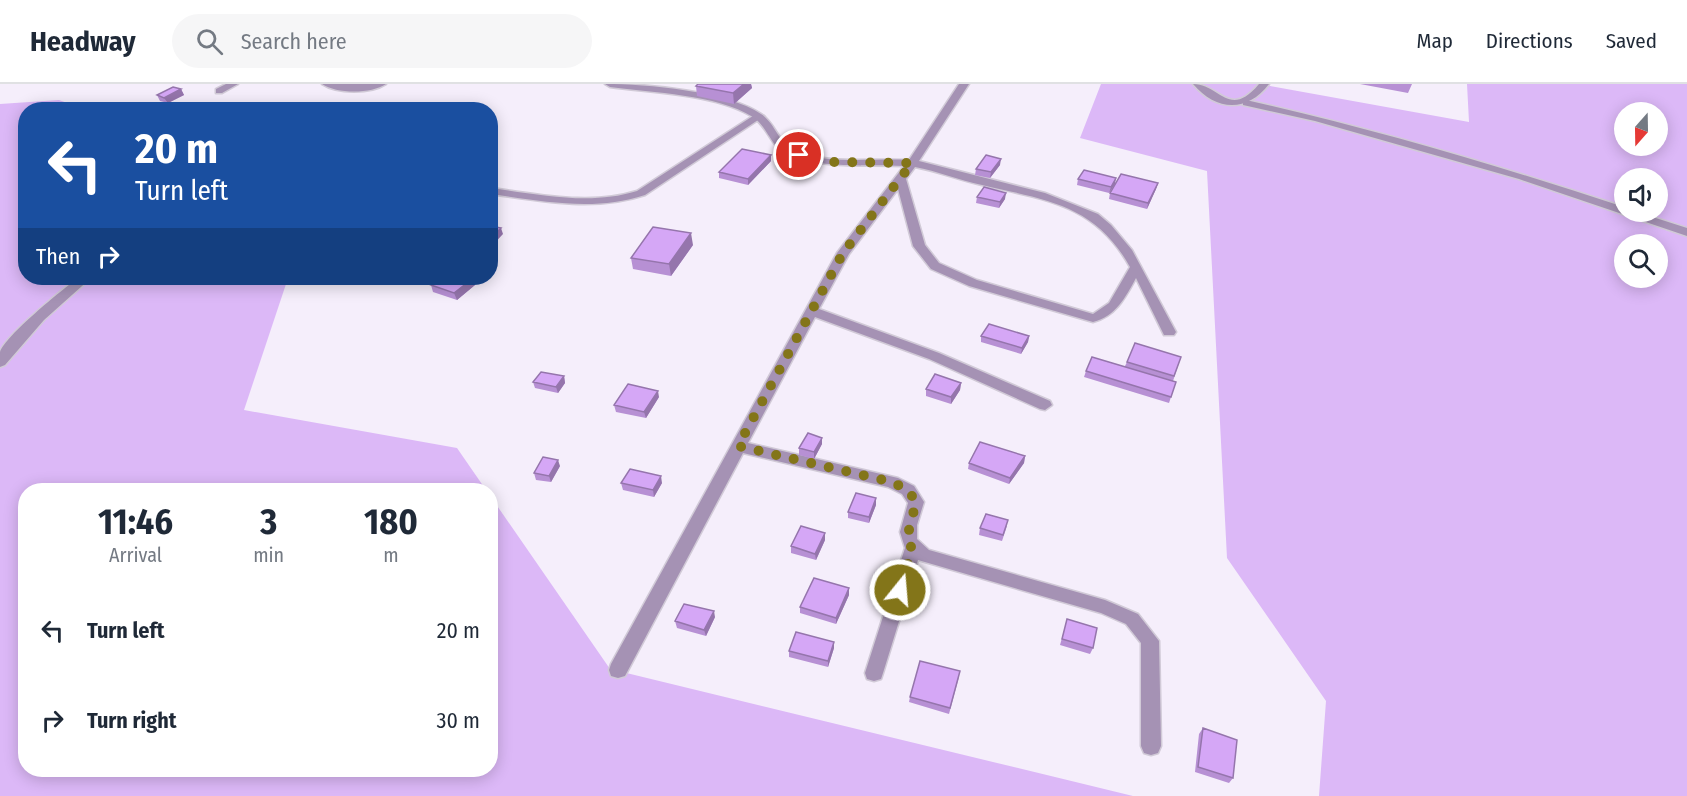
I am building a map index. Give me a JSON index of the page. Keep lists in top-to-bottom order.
{
  "north": "bottom",
  "page": {
    "header": "Headway",
    "search": "Search here",
    "nav": ["Map", "Directions", "Saved"],
    "turn": ["20 m", "Turn left"],
    "then": "Then",
    "eta": [
      "11:46",
      "Arrival",
      "3",
      "min",
      "180",
      "m"
    ],
    "list": [
      {
        "name": "Turn left",
        "value": "20 m"
      },
      {
        "name": "Turn right",
        "value": "30 m"
      }
    ]
  }
}
